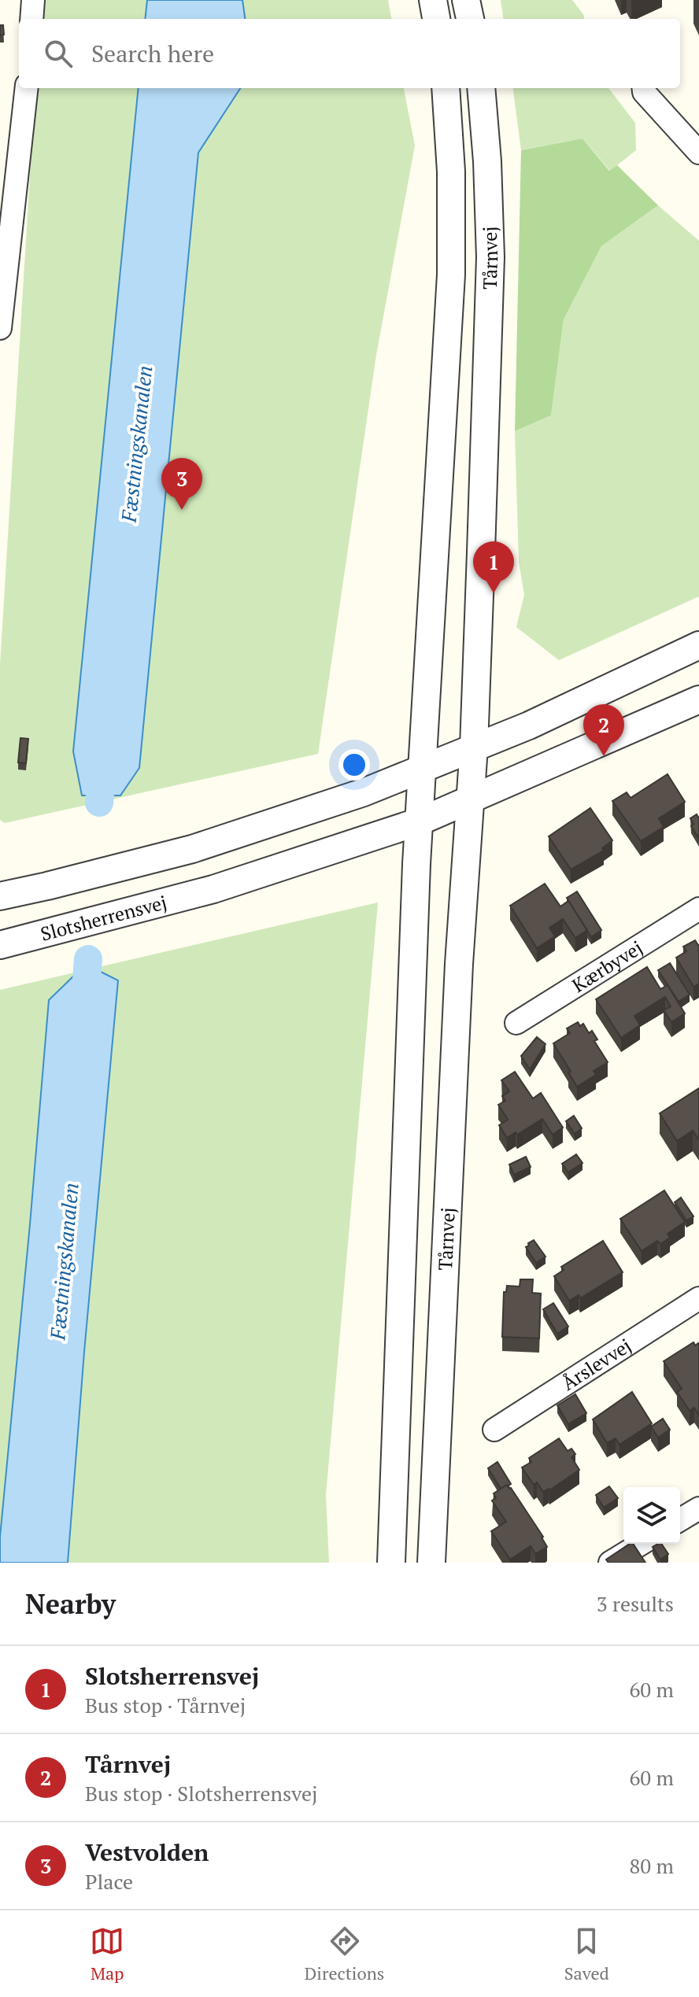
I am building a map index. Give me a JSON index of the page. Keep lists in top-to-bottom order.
{
  "streets": {
    "street": [
      "Tårnvej",
      "Slotsherrensvej",
      "Kærbyvej",
      "Årslevvej"
    ]
  },
  "crossings": [
    ["Tårnvej", "Slotsherrensvej"]
  ],
  "water": ["Fæstningskanalen"],
  "page": {
    "search": "Search here",
    "pins": ["3", "1", "2"],
    "heading": ["Nearby", "3 results"],
    "list": [
      {
        "mark": "1",
        "name": "Slotsherrensvej",
        "note": "Bus stop · Tårnvej",
        "value": "60 m"
      },
      {
        "mark": "2",
        "name": "Tårnvej",
        "note": "Bus stop · Slotsherrensvej",
        "value": "60 m"
      },
      {
        "mark": "3",
        "name": "Vestvolden",
        "note": "Place",
        "value": "80 m"
      }
    ],
    "nav": ["Map", "Directions", "Saved"]
  }
}
